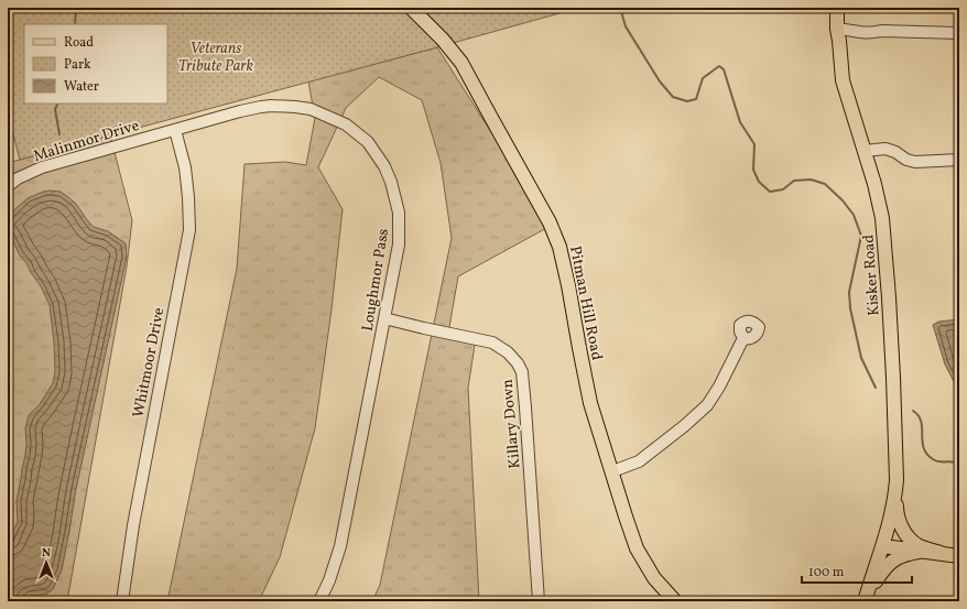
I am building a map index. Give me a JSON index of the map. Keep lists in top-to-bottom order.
{
  "streets": {
    "main road": ["Kisker Road", "Pitman Hill Road"],
    "street": [
      "Malinmor Drive",
      "Loughmor Pass",
      "Whitmoor Drive",
      "Killary Down"
    ]
  },
  "crossings": [
    ["Malinmor Drive", "Loughmor Pass"],
    ["Malinmor Drive", "Whitmoor Drive"],
    ["Loughmor Pass", "Whitmoor Drive"],
    ["Loughmor Pass", "Killary Down"]
  ],
  "parks": ["Veterans Tribute Park"],
  "legend": ["Road", "Park", "Water"],
  "scale_bar": "100 m",
  "north": "top"
}
